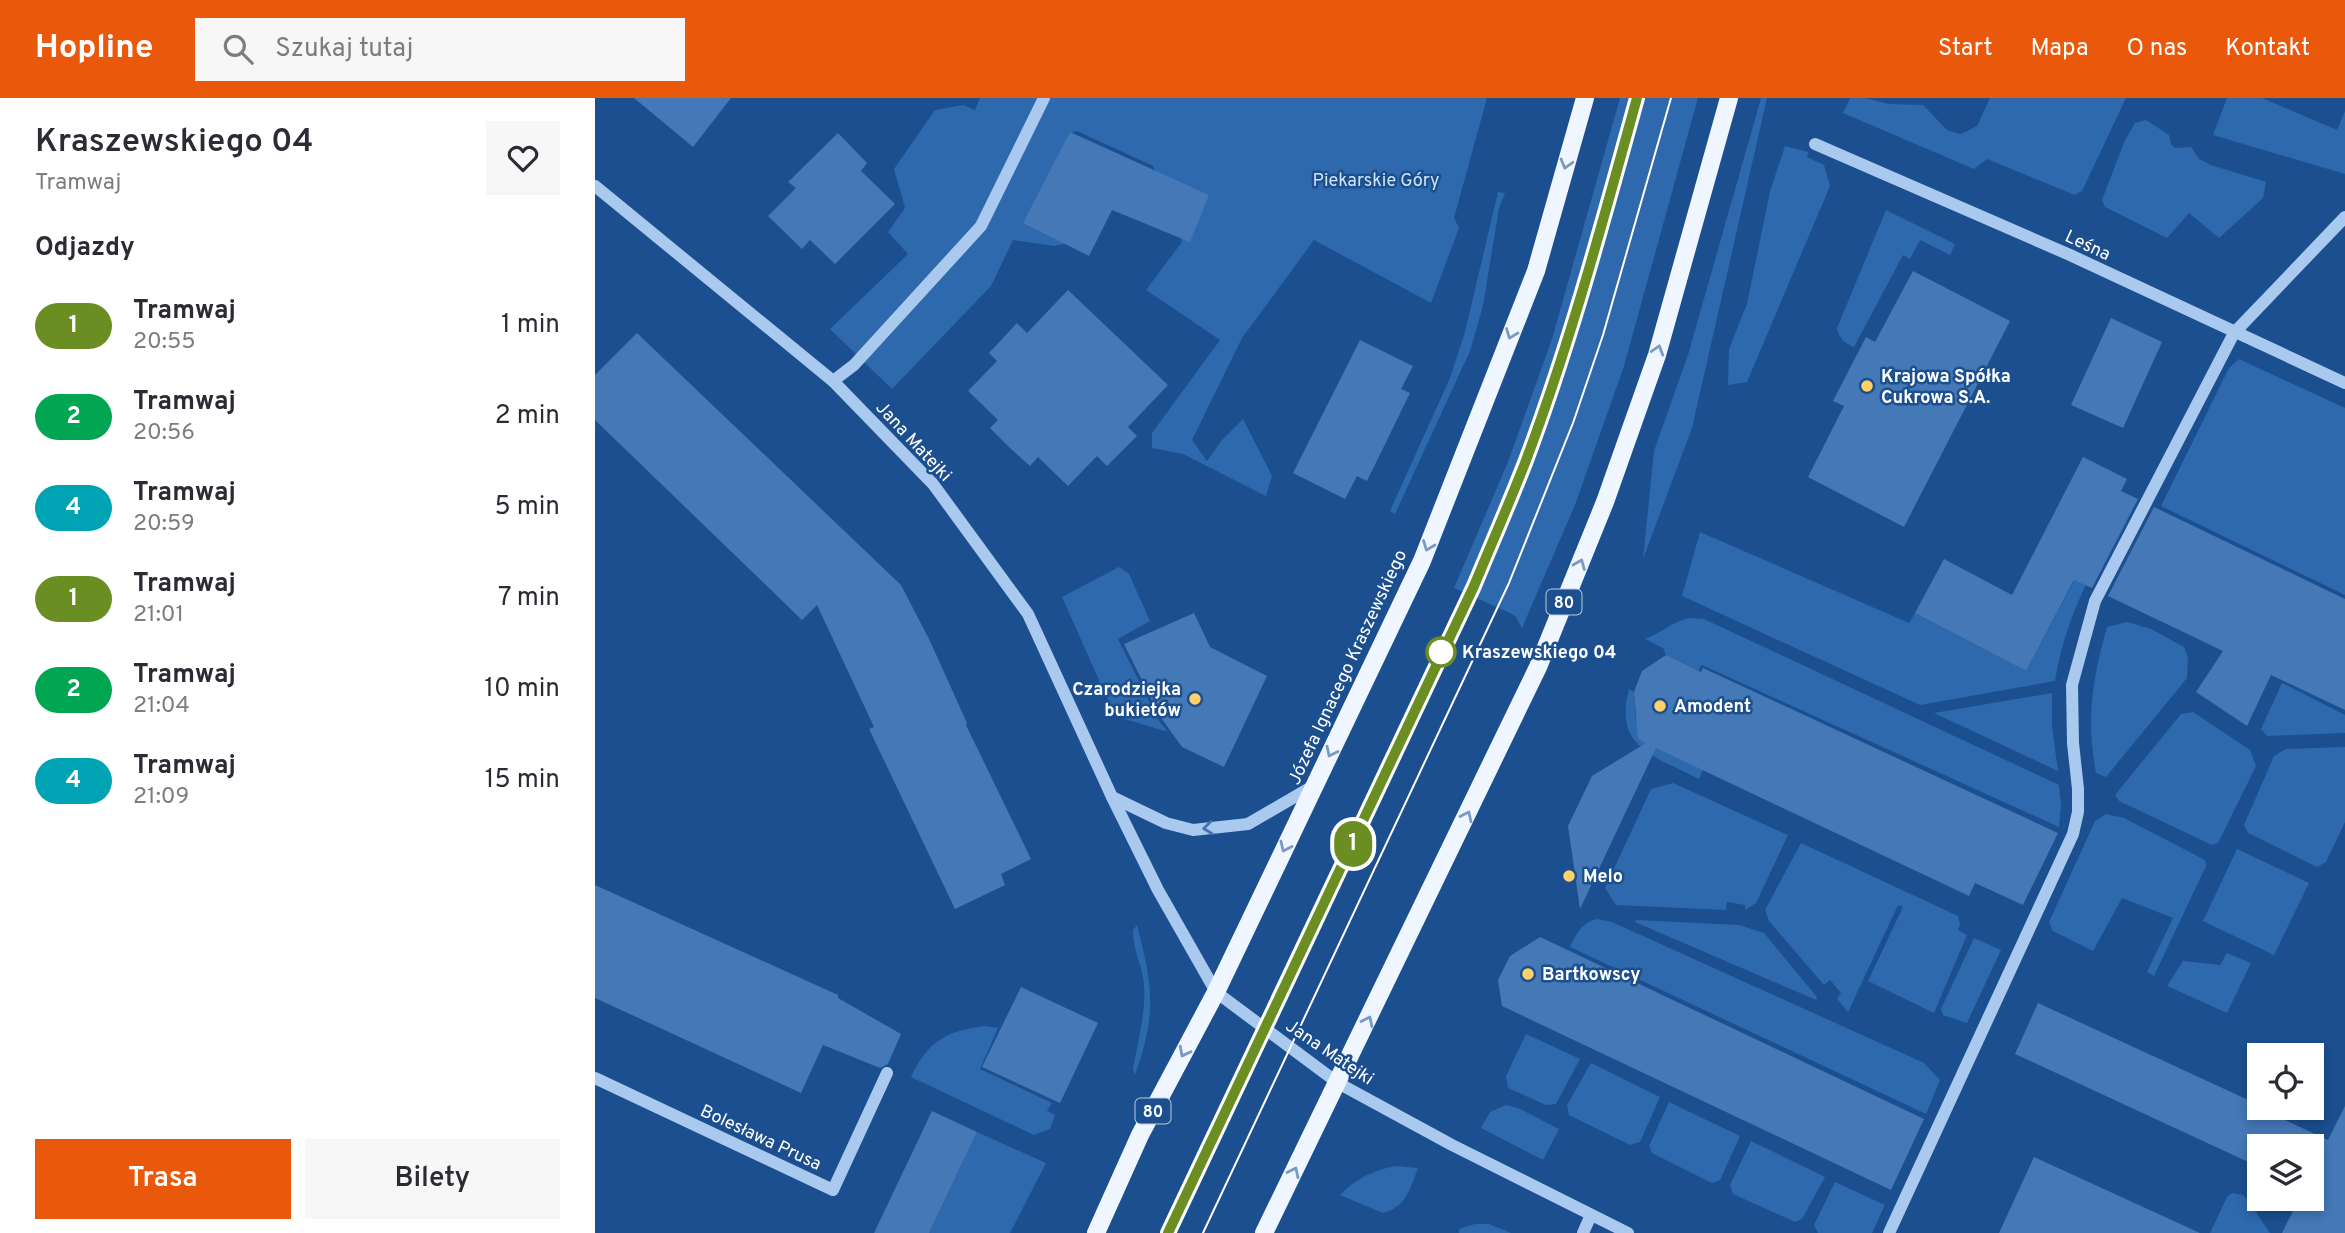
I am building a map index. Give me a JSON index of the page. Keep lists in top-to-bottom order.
{
  "streets": {
    "main road": ["80", "Józefa Ignacego Kraszewskiego"],
    "street": ["Leśna", "Jana Matejki", "Bolesława Prusa"]
  },
  "crossings": [
    ["Jana Matejki", "80"],
    ["Jana Matejki", "Józefa Ignacego Kraszewskiego"]
  ],
  "parks": ["Piekarskie Góry"],
  "places": [
    "Krajowa Spółka Cukrowa S.A.",
    "Kraszewskiego 04",
    "Czarodziejka bukietów",
    "Amodent",
    "Melo",
    "Bartkowscy"
  ],
  "lines": ["tram line 1"],
  "page": {
    "header": "Hopline",
    "search": "Szukaj tutaj",
    "nav": [
      "Start",
      "Mapa",
      "O nas",
      "Kontakt"
    ],
    "heading": [
      ["Kraszewskiego 04", "Tramwaj"],
      "Odjazdy"
    ],
    "on_map": "1",
    "list": [
      {
        "mark": "1",
        "name": "Tramwaj",
        "note": "20:55",
        "value": "1 min"
      },
      {
        "mark": "2",
        "name": "Tramwaj",
        "note": "20:56",
        "value": "2 min"
      },
      {
        "mark": "4",
        "name": "Tramwaj",
        "note": "20:59",
        "value": "5 min"
      },
      {
        "mark": "1",
        "name": "Tramwaj",
        "note": "21:01",
        "value": "7 min"
      },
      {
        "mark": "2",
        "name": "Tramwaj",
        "note": "21:04",
        "value": "10 min"
      },
      {
        "mark": "4",
        "name": "Tramwaj",
        "note": "21:09",
        "value": "15 min"
      }
    ],
    "buttons": ["Trasa", "Bilety"]
  }
}
